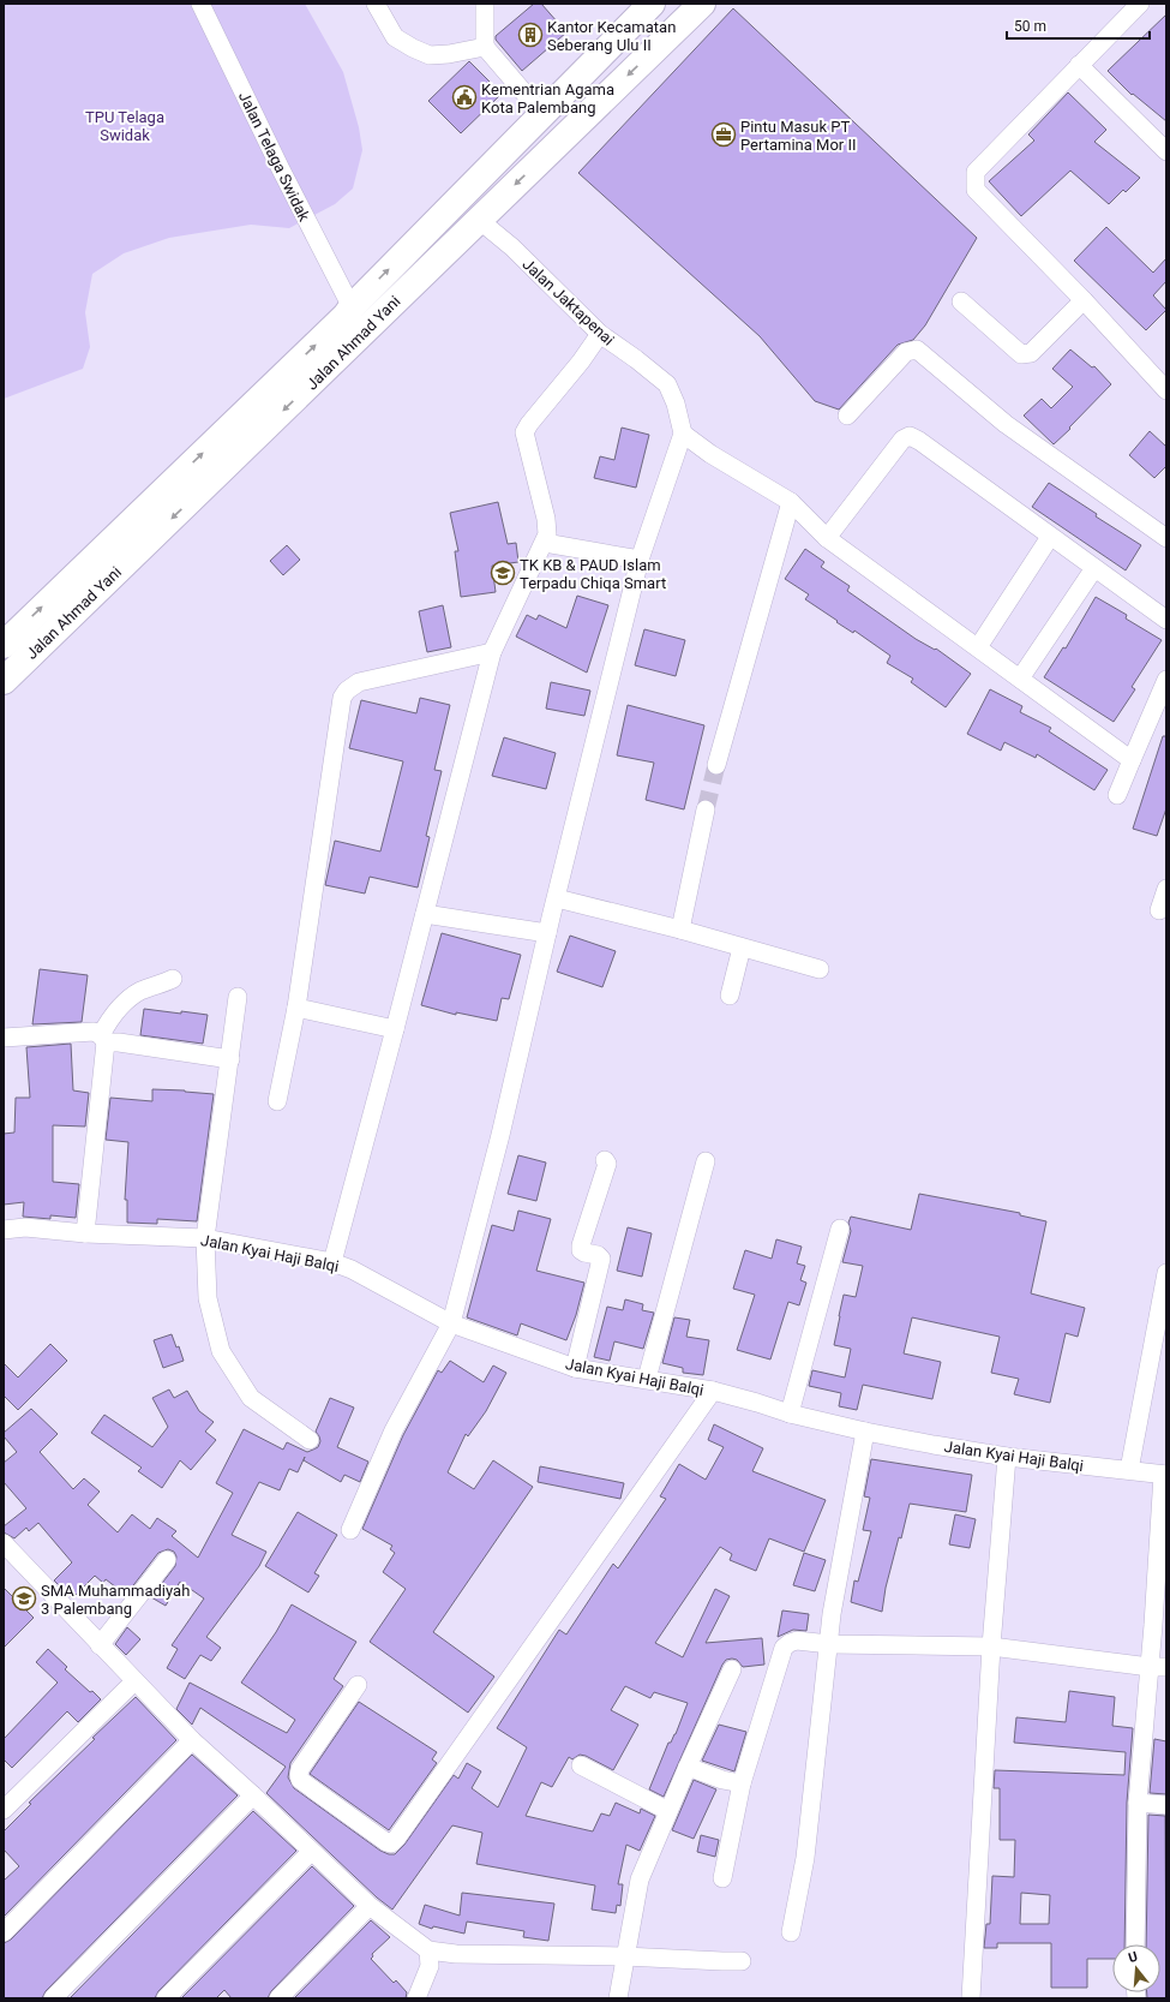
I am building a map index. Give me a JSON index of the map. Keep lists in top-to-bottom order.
{
  "streets": {
    "highway": ["Jalan Ahmad Yani"],
    "street": ["Jalan Telaga Swidak", "Jalan Jaktapenai", "Jalan Kyai Haji Balqi"]
  },
  "crossings": [
    ["Jalan Telaga Swidak", "Jalan Ahmad Yani"],
    ["Jalan Jaktapenai", "Jalan Ahmad Yani"]
  ],
  "parks": ["TPU Telaga Swidak"],
  "places": {
    "building": ["Kantor Kecamatan Seberang Ulu II"],
    "public building": ["Kementrian Agama Kota Palembang"],
    "office": ["Pintu Masuk PT Pertamina Mor II"],
    "school or university": ["TK KB & PAUD Islam Terpadu Chiqa Smart", "SMA Muhammadiyah 3 Palembang"]
  },
  "scale_bar": "50 m",
  "north": "top"
}
